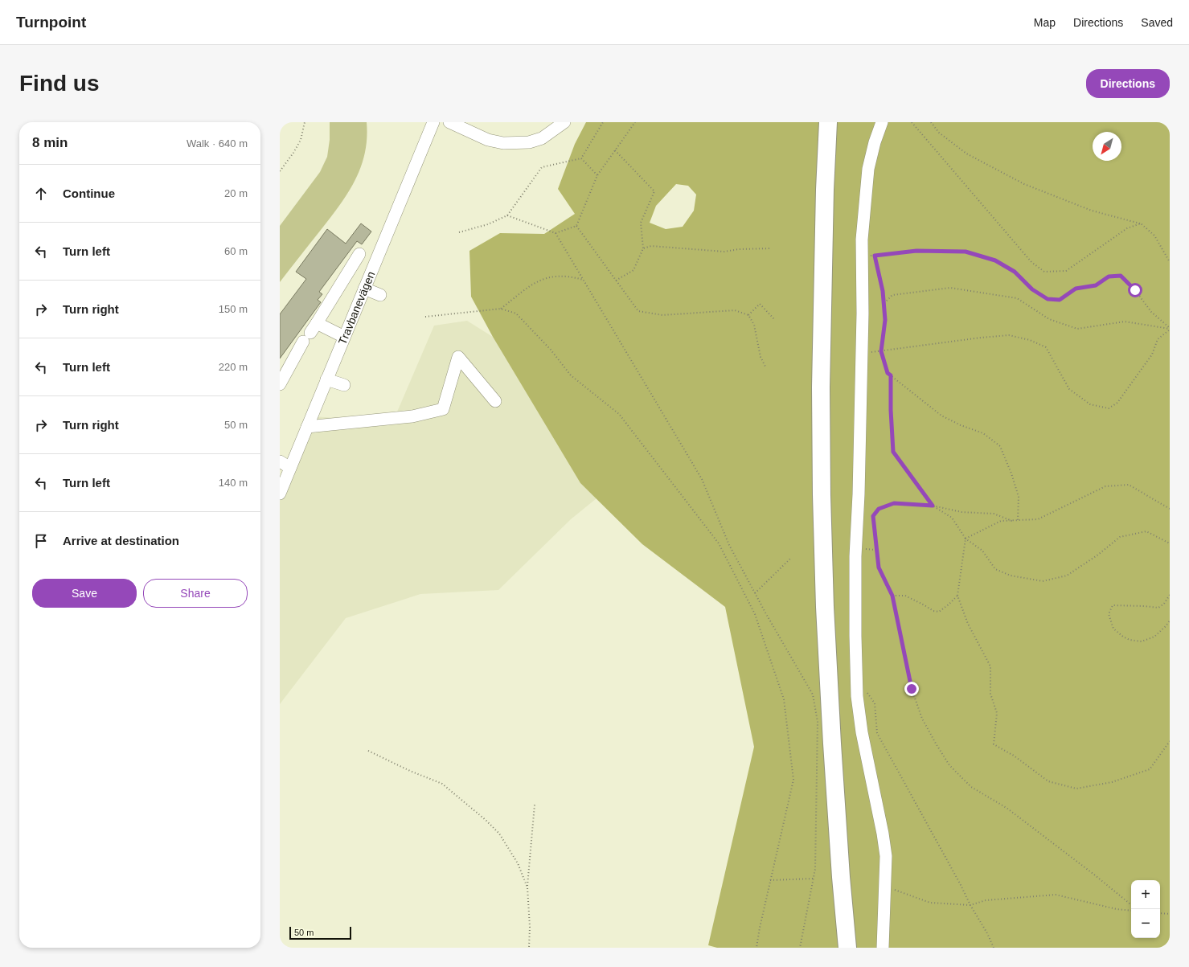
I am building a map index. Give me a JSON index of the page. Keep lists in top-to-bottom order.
{
  "streets": {
    "street": ["Travbanevägen"]
  },
  "scale_bar": "50 m",
  "north": "bottom left",
  "page": {
    "header": "Turnpoint",
    "nav": ["Map", "Directions", "Saved"],
    "buttons": [
      "Directions",
      ["Save", "Share"]
    ],
    "title": "Find us",
    "heading": ["8 min", "Walk · 640 m"],
    "list": [
      ["Continue", "20 m"],
      ["Turn left", "60 m"],
      ["Turn right", "150 m"],
      ["Turn left", "220 m"],
      ["Turn right", "50 m"],
      ["Turn left", "140 m"],
      "Arrive at destination"
    ],
    "map_buttons": ["+", "−"],
    "scale": "50 m"
  }
}
